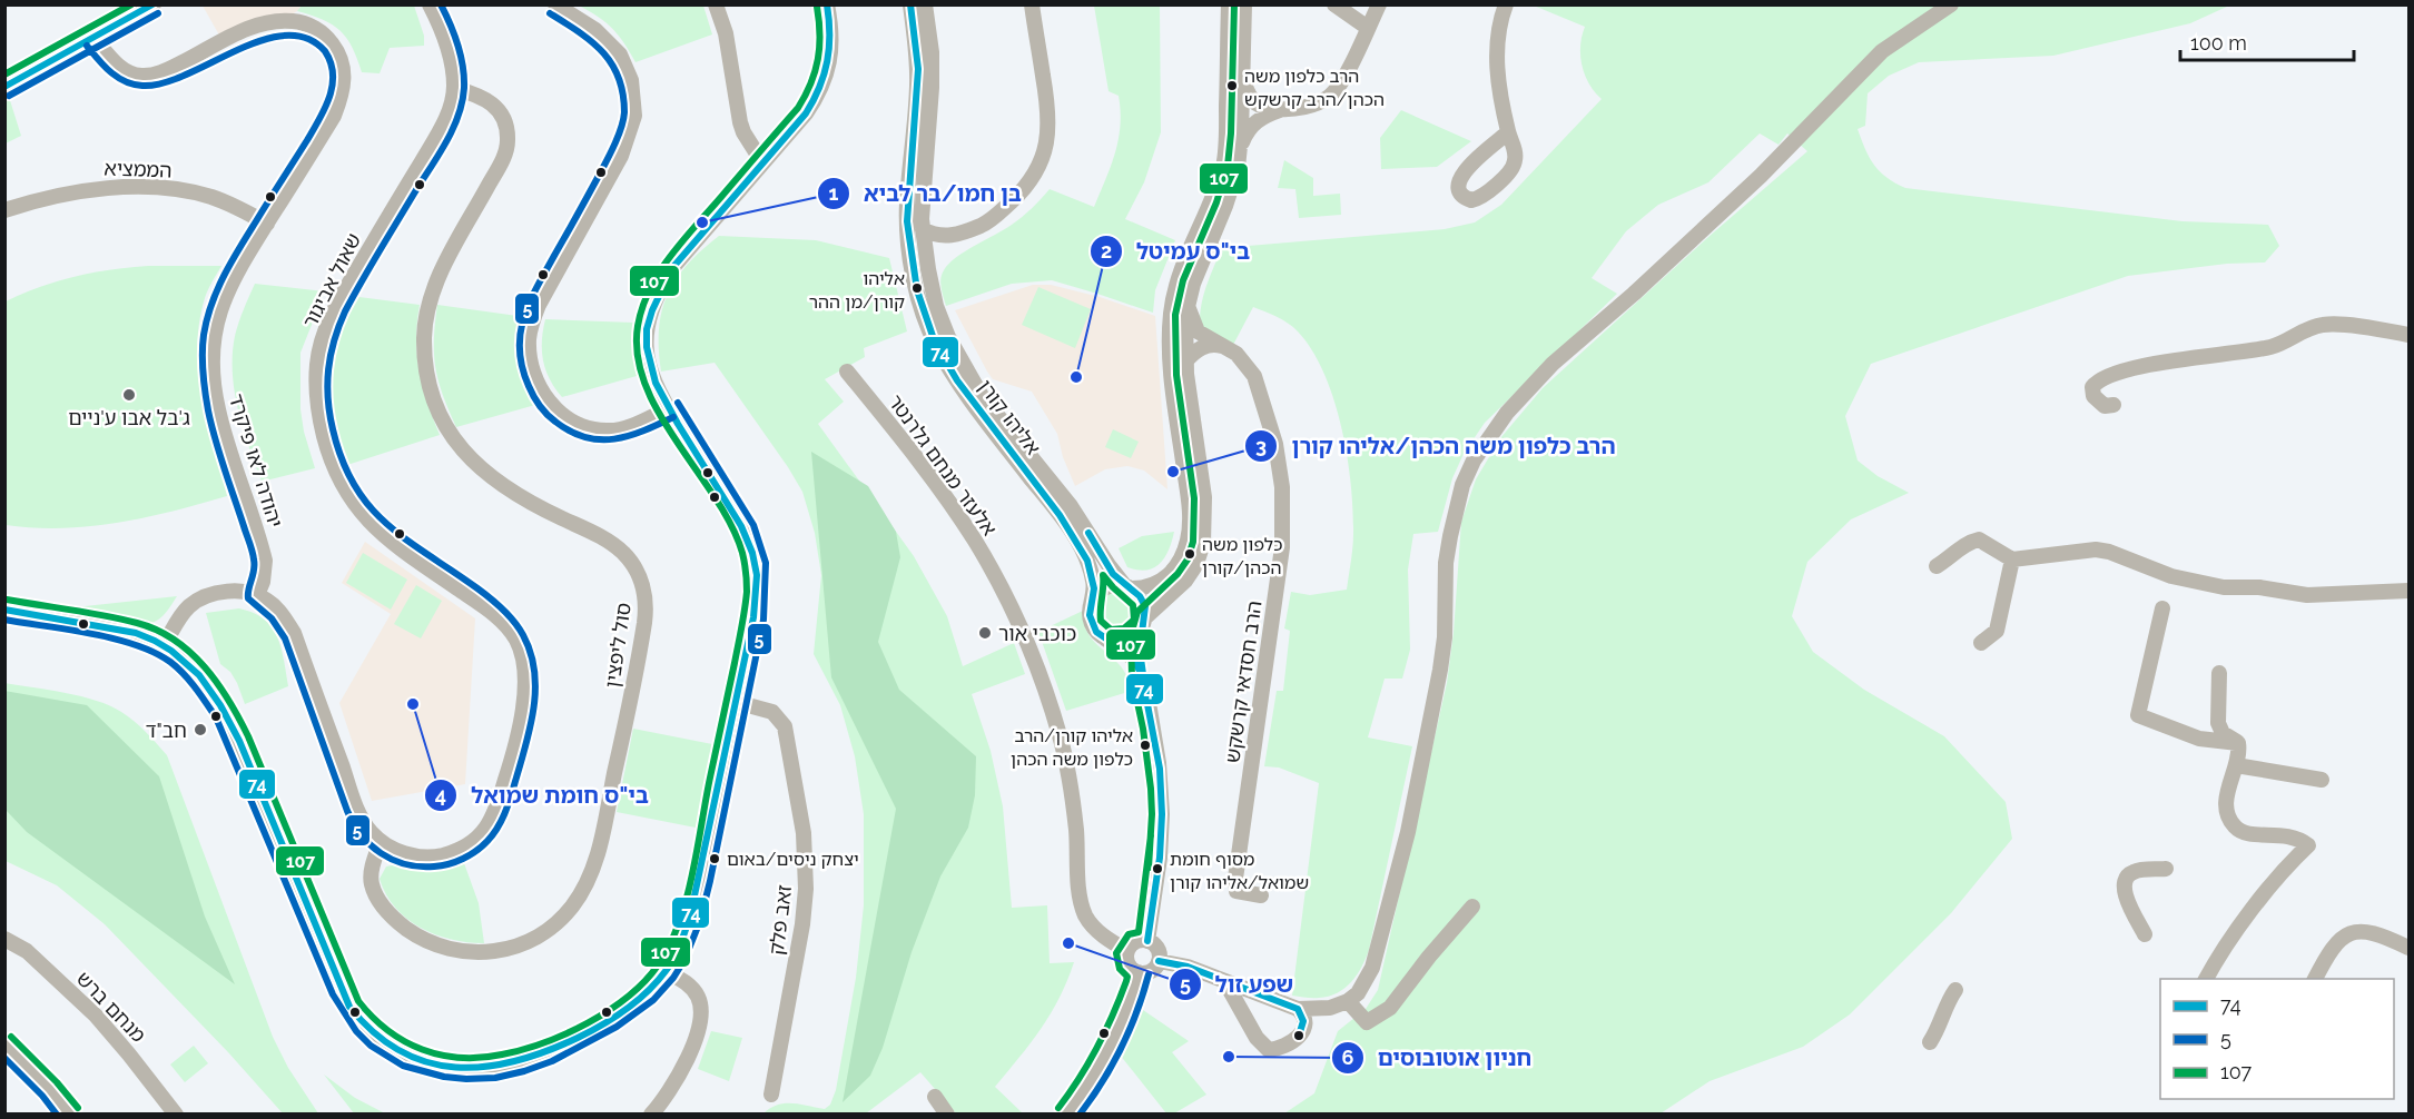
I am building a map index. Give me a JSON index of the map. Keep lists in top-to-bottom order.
{
  "streets": {
    "street": [
      "הממציא",
      "שאול אביגור",
      "אליהו קורן",
      "יהודה לאו פיקרד",
      "אלעזר מנחם גלרנטר",
      "סול ליפצין",
      "הרב חסדאי קרשקש",
      "זאב פלק",
      "מנחם ברש"
    ]
  },
  "crossings": [
    ["הממציא", "יהודה לאו פיקרד"],
    ["שאול אביגור", "סול ליפצין"]
  ],
  "places": [
    "הרב כלפון משה הכהן/הרב קרשקש",
    "בן חמו/בר לביא",
    "אליהו קורן/מן ההר",
    "בי\"ס עמיטל",
    "ג'בל אבו ע'ניים",
    "הרב כלפון משה הכהן/אליהו קורן",
    "כלפון משה הכהן/קורן",
    "כוכבי אור",
    "בי\"ס חומת שמואל",
    "חב\"ד",
    "אליהו קורן/הרב כלפון משה הכהן",
    "יצחק ניסים/באום",
    "מסוף חומת שמואל/אליהו קורן",
    "שפע זול",
    "חניון אוטובוסים"
  ],
  "lines": ["transit line 74", "transit line 5", "transit line 107"],
  "legend": ["74", "5", "107"],
  "scale_bar": "100 m"
}
